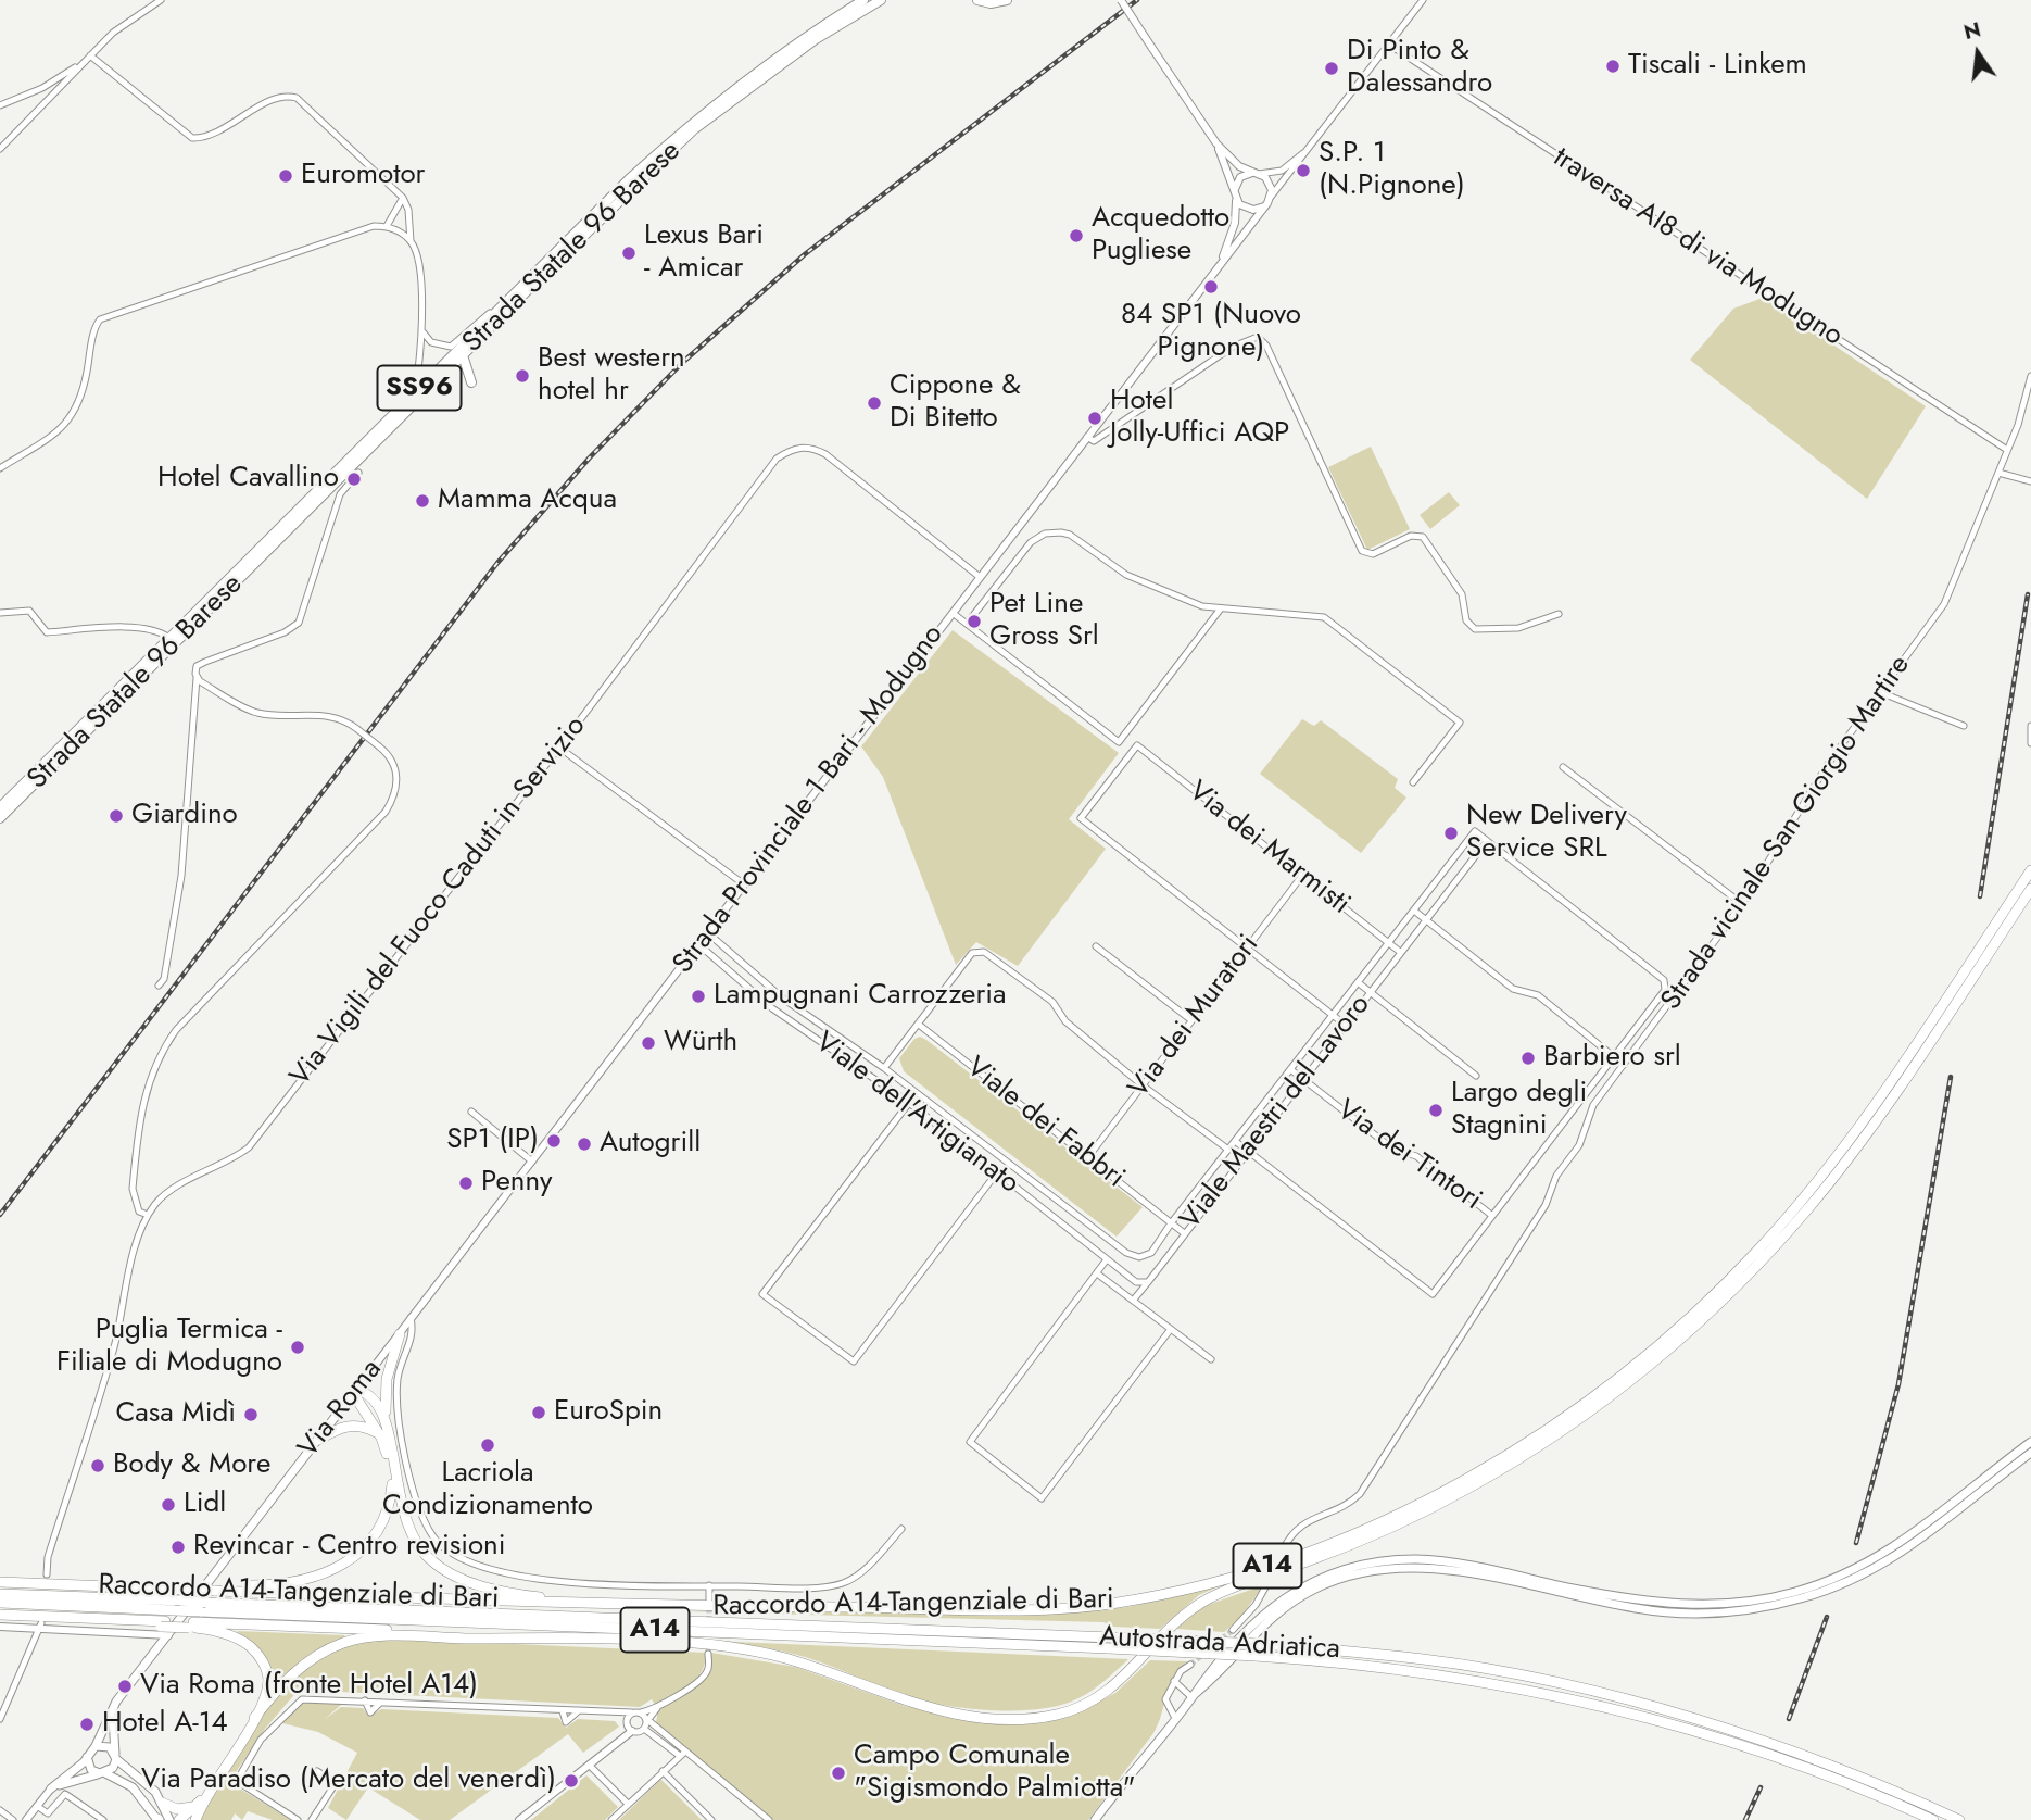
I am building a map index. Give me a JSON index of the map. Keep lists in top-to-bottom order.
{
  "streets": {
    "highway": ["A14", "Raccordo A14-Tangenziale di Bari", "Autostrada Adriatica"],
    "main road": ["Strada Statale 96 Barese", "SS96", "Via Roma"],
    "street": [
      "traversa AI8 di via Modugno",
      "Strada Provinciale 1 Bari - Modugno",
      "Strada vicinale San Giorgio Martire",
      "Via dei Marmisti",
      "Via Vigili del Fuoco Caduti in Servizio",
      "Via dei Muratori",
      "Viale Maestri del Lavoro",
      "Viale dell'Artigianato",
      "Viale dei Fabbri",
      "Via dei Tintori"
    ]
  },
  "crossings": [
    ["traversa AI8 di via Modugno", "Strada vicinale San Giorgio Martire"],
    ["Strada Provinciale 1 Bari - Modugno", "Via Vigili del Fuoco Caduti in Servizio"],
    ["Strada Provinciale 1 Bari - Modugno", "Viale dell'Artigianato"],
    ["Strada Provinciale 1 Bari - Modugno", "Via Roma"],
    ["Via dei Marmisti", "Via dei Muratori"],
    ["Via dei Marmisti", "Viale Maestri del Lavoro"],
    ["Via dei Muratori", "Viale dei Fabbri"],
    ["Viale Maestri del Lavoro", "Viale dell'Artigianato"],
    ["Viale Maestri del Lavoro", "Viale dei Fabbri"],
    ["Viale Maestri del Lavoro", "Via dei Tintori"],
    ["A14", "Raccordo A14-Tangenziale di Bari"]
  ],
  "places": [
    "Tiscali - Linkem",
    "Di Pinto & Dalessandro",
    "S.P. 1 (N.Pignone)",
    "Euromotor",
    "Acquedotto Pugliese",
    "Lexus Bari - Amicar",
    "84 SP1 (Nuovo Pignone)",
    "Best western hotel hr",
    "Cippone & Di Bitetto",
    "Hotel Jolly-Uffici AQP",
    "Hotel Cavallino",
    "Mamma Acqua",
    "Pet Line Gross Srl",
    "Giardino",
    "New Delivery Service SRL",
    "Lampugnani Carrozzeria",
    "Würth",
    "Barbiero srl",
    "Largo degli Stagnini",
    "SP1 (IP)",
    "Autogrill",
    "Penny",
    "Puglia Termica - Filiale di Modugno",
    "EuroSpin",
    "Casa Midì",
    "Lacriola Condizionamento",
    "Body & More",
    "Lidl",
    "Revincar - Centro revisioni",
    "Via Roma (fronte Hotel A14)",
    "Hotel A-14",
    "Campo Comunale \"Sigismondo Palmiotta\"",
    "Via Paradiso (Mercato del venerdì)"
  ],
  "north": "top"
}
